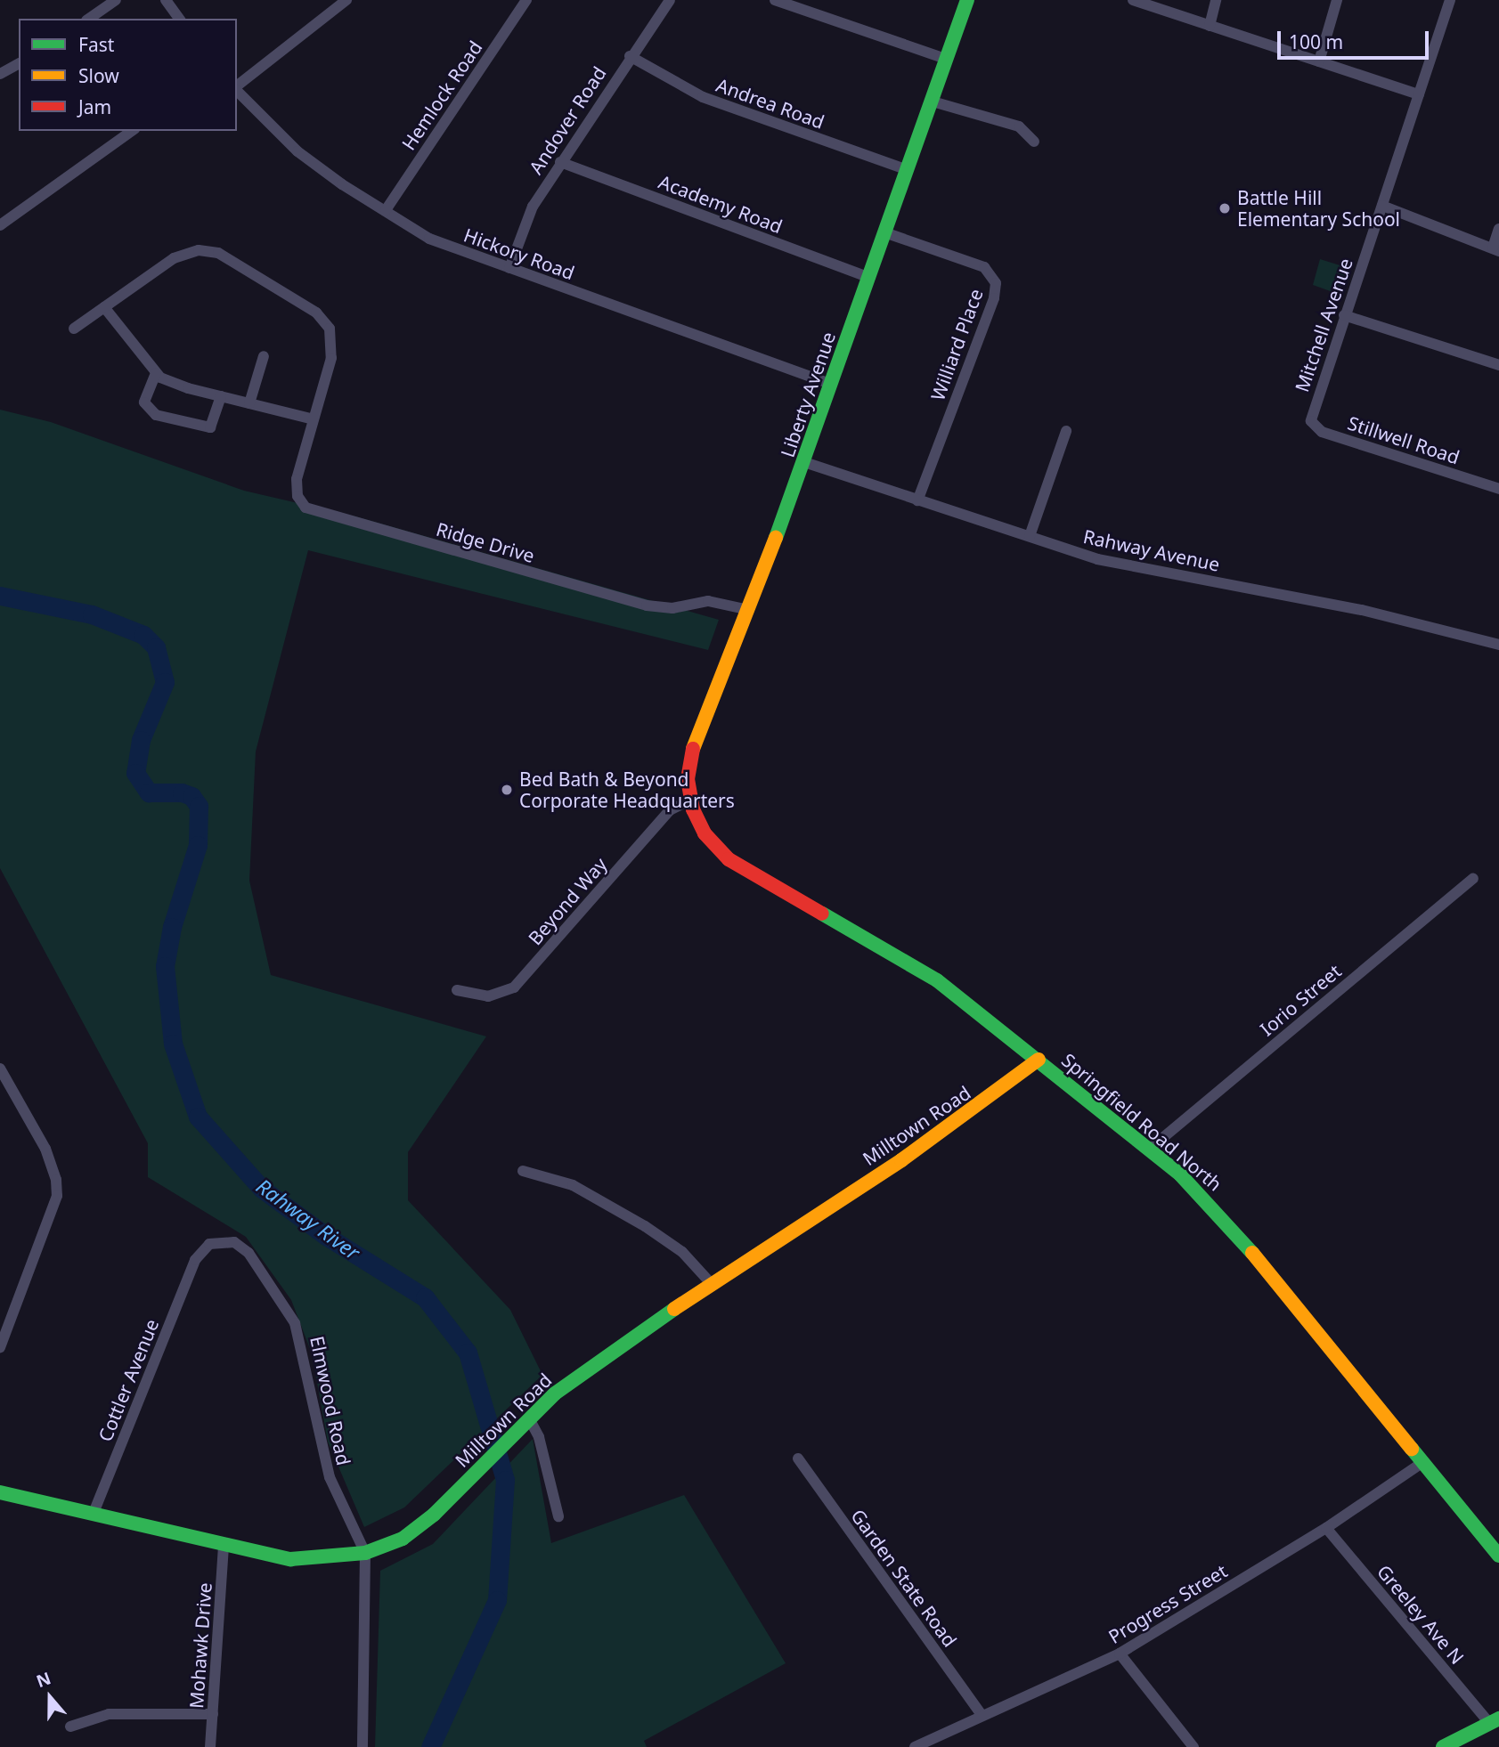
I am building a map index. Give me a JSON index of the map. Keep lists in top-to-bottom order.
{
  "streets": {
    "main road": ["Liberty Avenue", "Springfield Road North", "Milltown Road"],
    "street": [
      "Hemlock Road",
      "Andrea Road",
      "Andover Road",
      "Academy Road",
      "Hickory Road",
      "Mitchell Avenue",
      "Williard Place",
      "Stillwell Road",
      "Ridge Drive",
      "Rahway Avenue",
      "Beyond Way",
      "Iorio Street",
      "Cottler Avenue",
      "Elmwood Road",
      "Garden State Road",
      "Progress Street",
      "Greeley Ave N",
      "Mohawk Drive"
    ]
  },
  "crossings": [
    ["Hemlock Road", "Hickory Road"],
    ["Andrea Road", "Andover Road"],
    ["Andrea Road", "Liberty Avenue"],
    ["Andover Road", "Academy Road"],
    ["Andover Road", "Hickory Road"],
    ["Academy Road", "Liberty Avenue"],
    ["Hickory Road", "Liberty Avenue"],
    ["Mitchell Avenue", "Stillwell Road"],
    ["Williard Place", "Liberty Avenue"],
    ["Williard Place", "Rahway Avenue"],
    ["Liberty Avenue", "Ridge Drive"],
    ["Liberty Avenue", "Rahway Avenue"],
    ["Liberty Avenue", "Beyond Way"],
    ["Liberty Avenue", "Springfield Road North"],
    ["Beyond Way", "Springfield Road North"],
    ["Iorio Street", "Springfield Road North"],
    ["Springfield Road North", "Milltown Road"],
    ["Springfield Road North", "Progress Street"],
    ["Milltown Road", "Cottler Avenue"],
    ["Milltown Road", "Elmwood Road"],
    ["Milltown Road", "Mohawk Drive"],
    ["Cottler Avenue", "Elmwood Road"],
    ["Garden State Road", "Progress Street"],
    ["Progress Street", "Greeley Ave N"]
  ],
  "water": ["Rahway River"],
  "places": ["Battle Hill Elementary School", "Bed Bath & Beyond Corporate Headquarters"],
  "legend": ["Fast", "Slow", "Jam"],
  "scale_bar": "100 m",
  "north": "top"
}
